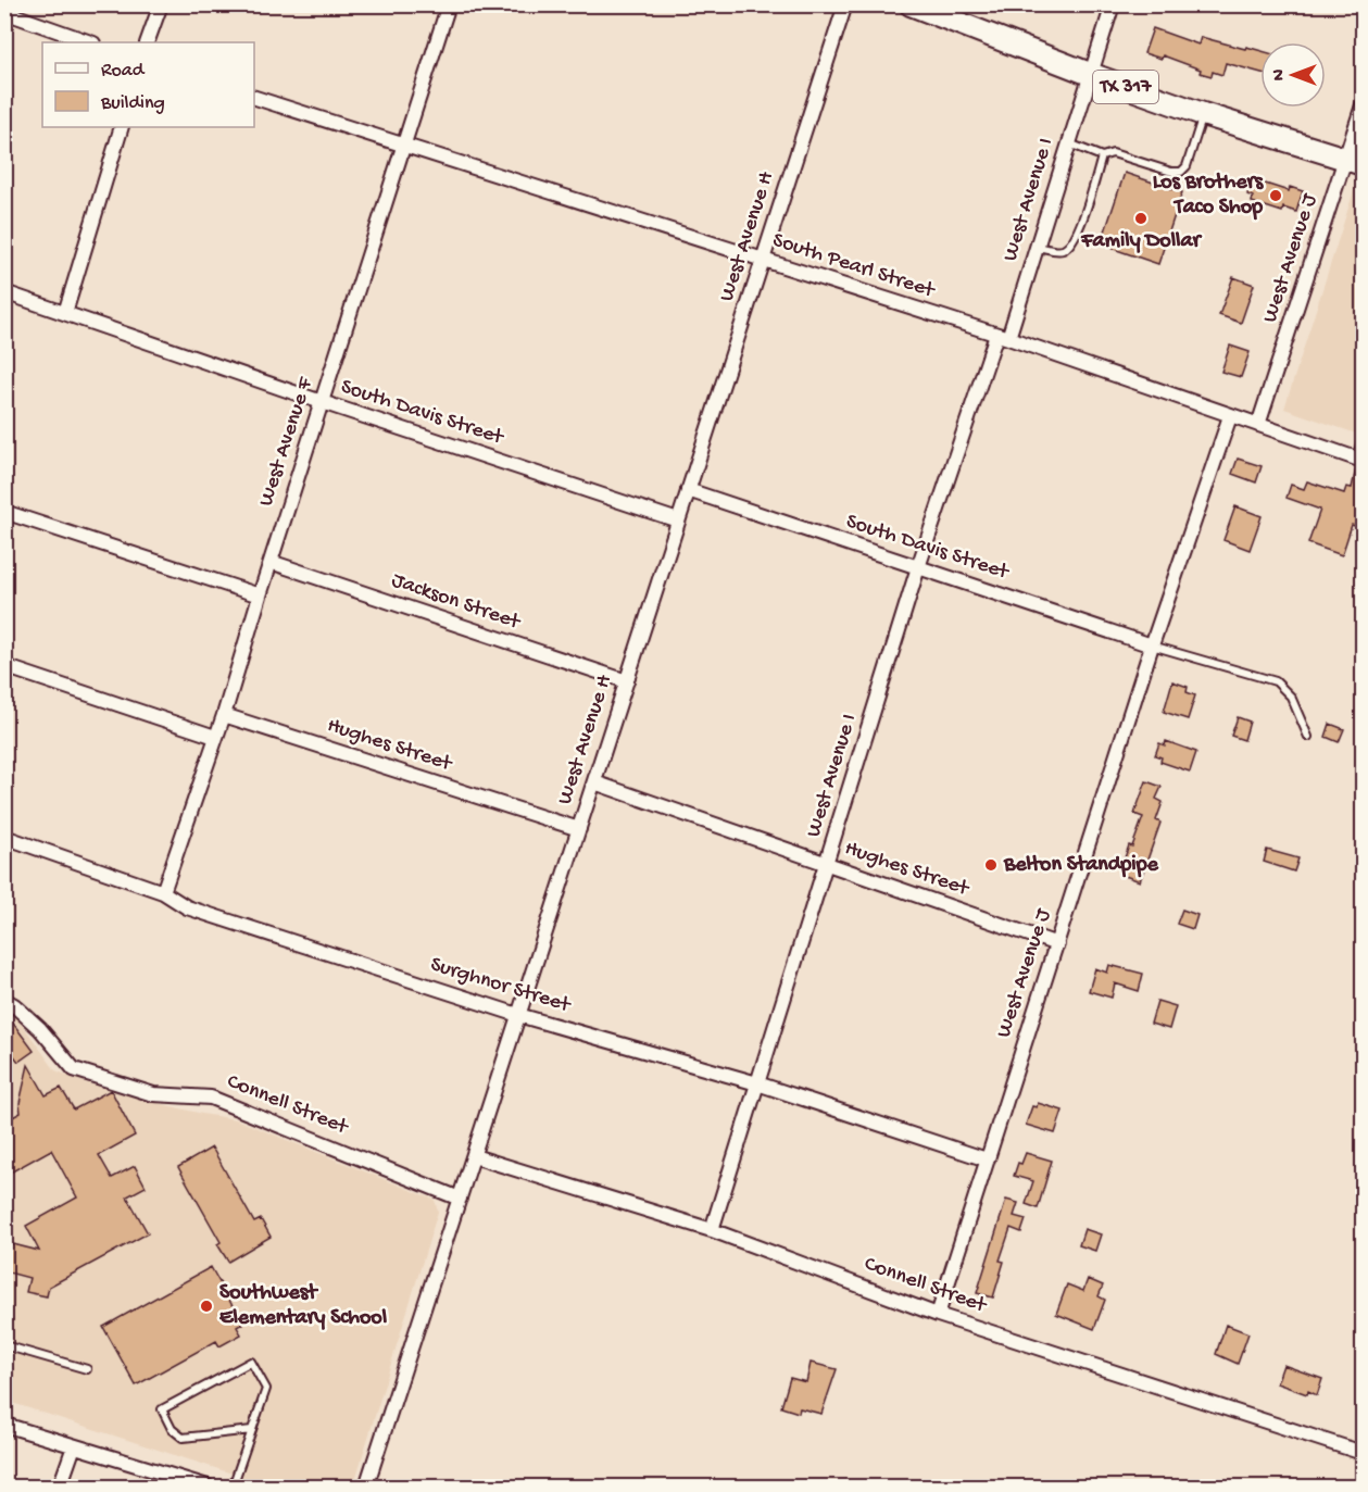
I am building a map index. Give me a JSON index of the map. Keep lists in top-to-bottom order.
{
  "streets": {
    "main road": ["TX 317"],
    "street": [
      "West Avenue I",
      "West Avenue H",
      "West Avenue J",
      "South Pearl Street",
      "South Davis Street",
      "West Avenue F",
      "Jackson Street",
      "Hughes Street",
      "Surghnor Street",
      "Connell Street"
    ]
  },
  "crossings": [
    ["TX 317", "West Avenue I"],
    ["TX 317", "West Avenue J"],
    ["West Avenue I", "South Pearl Street"],
    ["West Avenue I", "South Davis Street"],
    ["West Avenue I", "Hughes Street"],
    ["West Avenue I", "Surghnor Street"],
    ["West Avenue I", "Connell Street"],
    ["West Avenue H", "South Pearl Street"],
    ["West Avenue H", "South Davis Street"],
    ["West Avenue H", "Jackson Street"],
    ["West Avenue H", "Hughes Street"],
    ["West Avenue H", "Surghnor Street"],
    ["West Avenue H", "Connell Street"],
    ["West Avenue J", "South Pearl Street"],
    ["West Avenue J", "South Davis Street"],
    ["West Avenue J", "Hughes Street"],
    ["West Avenue J", "Surghnor Street"],
    ["West Avenue J", "Connell Street"],
    ["South Pearl Street", "West Avenue F"],
    ["South Davis Street", "West Avenue F"],
    ["West Avenue F", "Jackson Street"],
    ["West Avenue F", "Hughes Street"],
    ["West Avenue F", "Surghnor Street"]
  ],
  "places": [
    "Los Brothers Taco Shop",
    "Family Dollar",
    "Belton Standpipe",
    "Southwest Elementary School"
  ],
  "legend": ["Road", "Building"],
  "north": "left"
}
